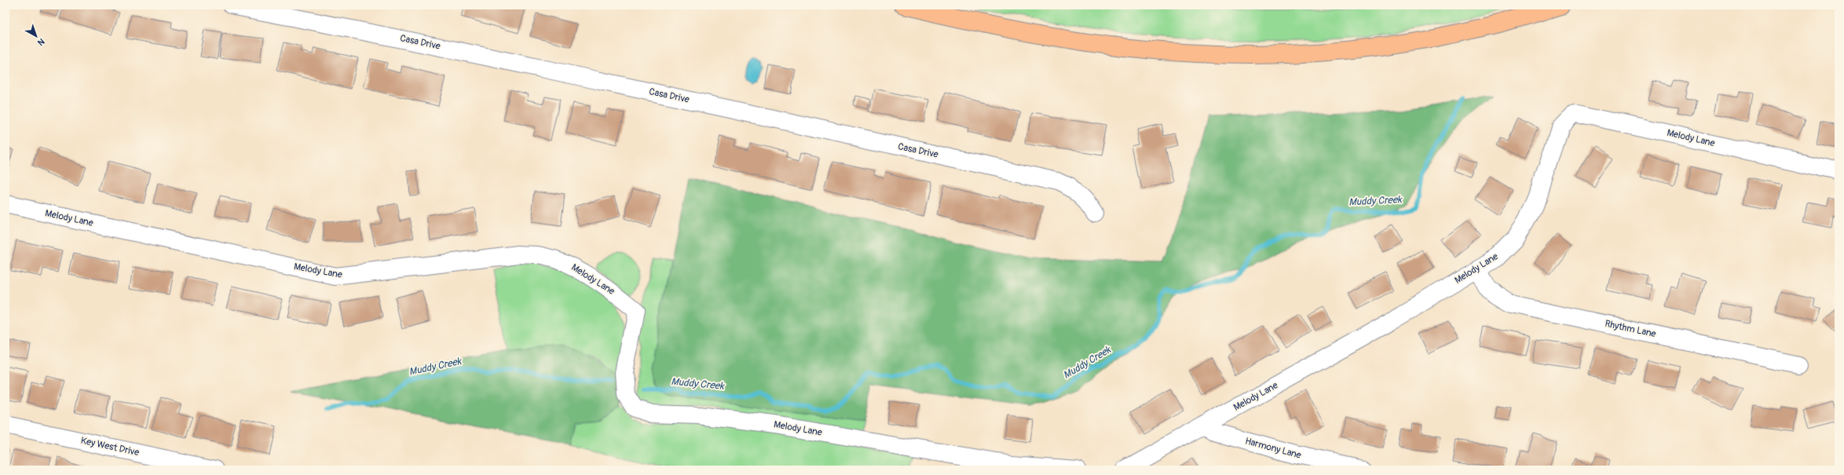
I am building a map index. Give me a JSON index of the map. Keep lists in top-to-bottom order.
{
  "streets": {
    "street": [
      "Casa Drive",
      "Melody Lane",
      "Rhythm Lane",
      "Key West Drive",
      "Harmony Lane"
    ]
  },
  "crossings": [
    ["Melody Lane", "Rhythm Lane"],
    ["Melody Lane", "Harmony Lane"]
  ],
  "water": ["Muddy Creek"],
  "north": "bottom right"
}
